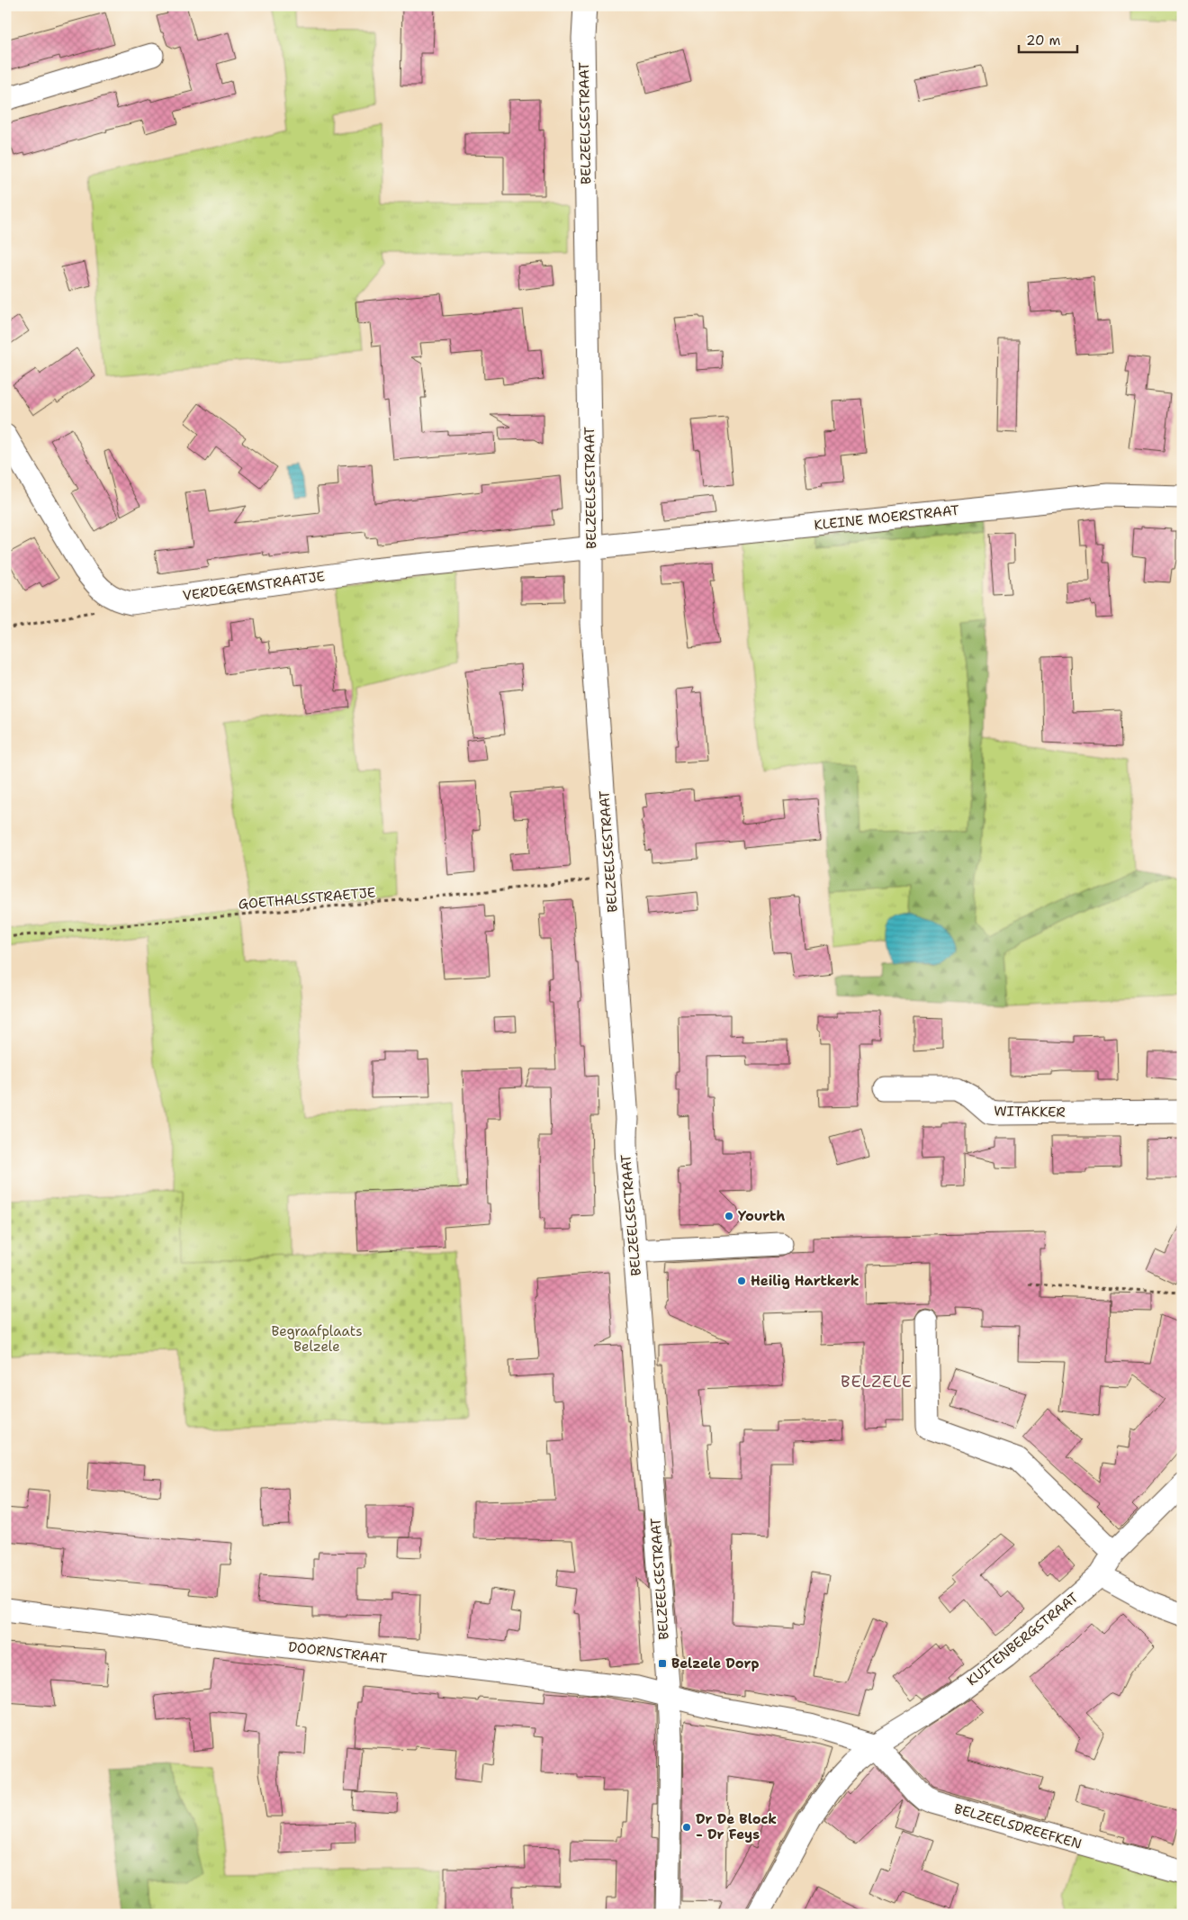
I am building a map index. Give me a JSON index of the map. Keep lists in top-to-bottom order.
{
  "streets": {
    "street": [
      "BELZEELSESTRAAT",
      "KLEINE MOERSTRAAT",
      "VERDEGEMSTRAATJE",
      "WITAKKER",
      "KUITENBERGSTRAAT",
      "DOORNSTRAAT",
      "BELZEELSDREEFKEN"
    ],
    "path": ["GOETHALSSTRAETJE"]
  },
  "crossings": [
    ["BELZEELSESTRAAT", "KLEINE MOERSTRAAT"],
    ["BELZEELSESTRAAT", "VERDEGEMSTRAATJE"],
    ["BELZEELSESTRAAT", "GOETHALSSTRAETJE"],
    ["BELZEELSESTRAAT", "DOORNSTRAAT"],
    ["KLEINE MOERSTRAAT", "VERDEGEMSTRAATJE"],
    ["KUITENBERGSTRAAT", "BELZEELSDREEFKEN"]
  ],
  "districts": ["BELZELE"],
  "parks": ["Begraafplaats Belzele"],
  "places": {
    "other": ["Yourth", "Heilig Hartkerk", "Dr De Block - Dr Feys"],
    "transit": ["Belzele Dorp"]
  },
  "scale_bar": "20 m"
}
